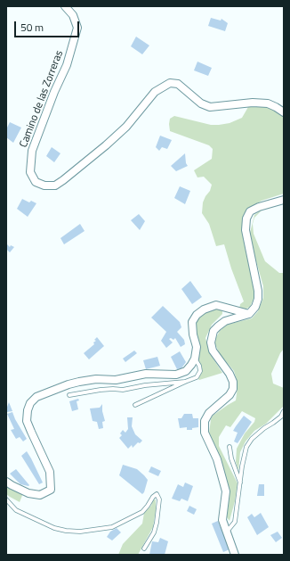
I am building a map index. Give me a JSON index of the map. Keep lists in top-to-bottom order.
{
  "streets": {
    "street": ["Camino de las Zorreras"]
  },
  "scale_bar": "50 m"
}
